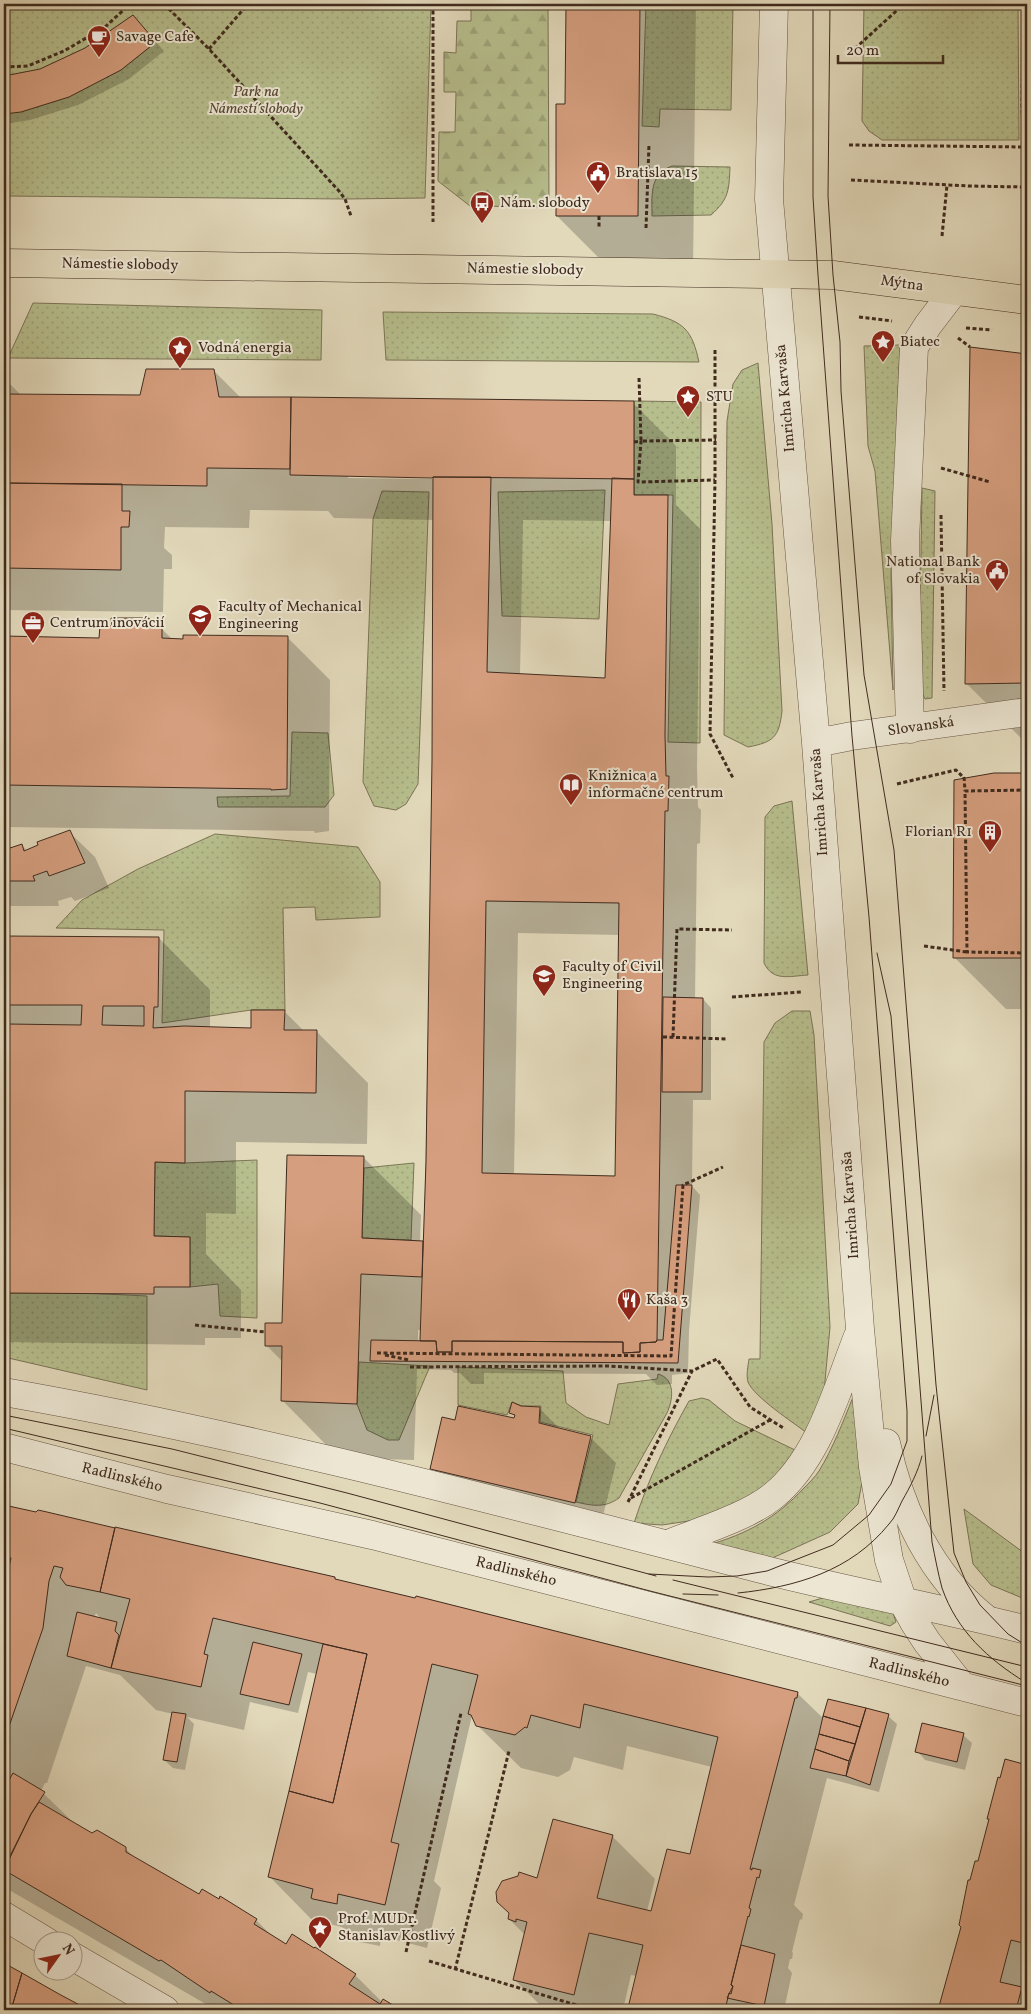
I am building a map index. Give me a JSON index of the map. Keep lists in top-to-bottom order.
{
  "streets": {
    "main road": ["Námestie slobody", "Mýtna"],
    "street": ["Imricha Karvaša", "Slovanská", "Radlinského"]
  },
  "crossings": [
    ["Námestie slobody", "Mýtna"],
    ["Námestie slobody", "Imricha Karvaša"],
    ["Mýtna", "Imricha Karvaša"],
    ["Imricha Karvaša", "Slovanská"],
    ["Imricha Karvaša", "Radlinského"]
  ],
  "parks": ["Park na Námestí slobody"],
  "places": {
    "cafe": ["Savage Cafe"],
    "public building": ["Bratislava 15", "National Bank of Slovakia"],
    "bus stop": ["Nám. slobody"],
    "place": [
      "Biatec",
      "Vodná energia",
      "STU",
      "Prof. MUDr. Stanislav Kostlivý"
    ],
    "school or university": ["Faculty of Mechanical Engineering", "Faculty of Civil Engineering"],
    "office": ["Centrum inovácií"],
    "library": ["Knižnica a informačné centrum"],
    "building": ["Florian R1"],
    "restaurant": ["Kaša 3"]
  },
  "scale_bar": "20 m",
  "north": "top right"
}
